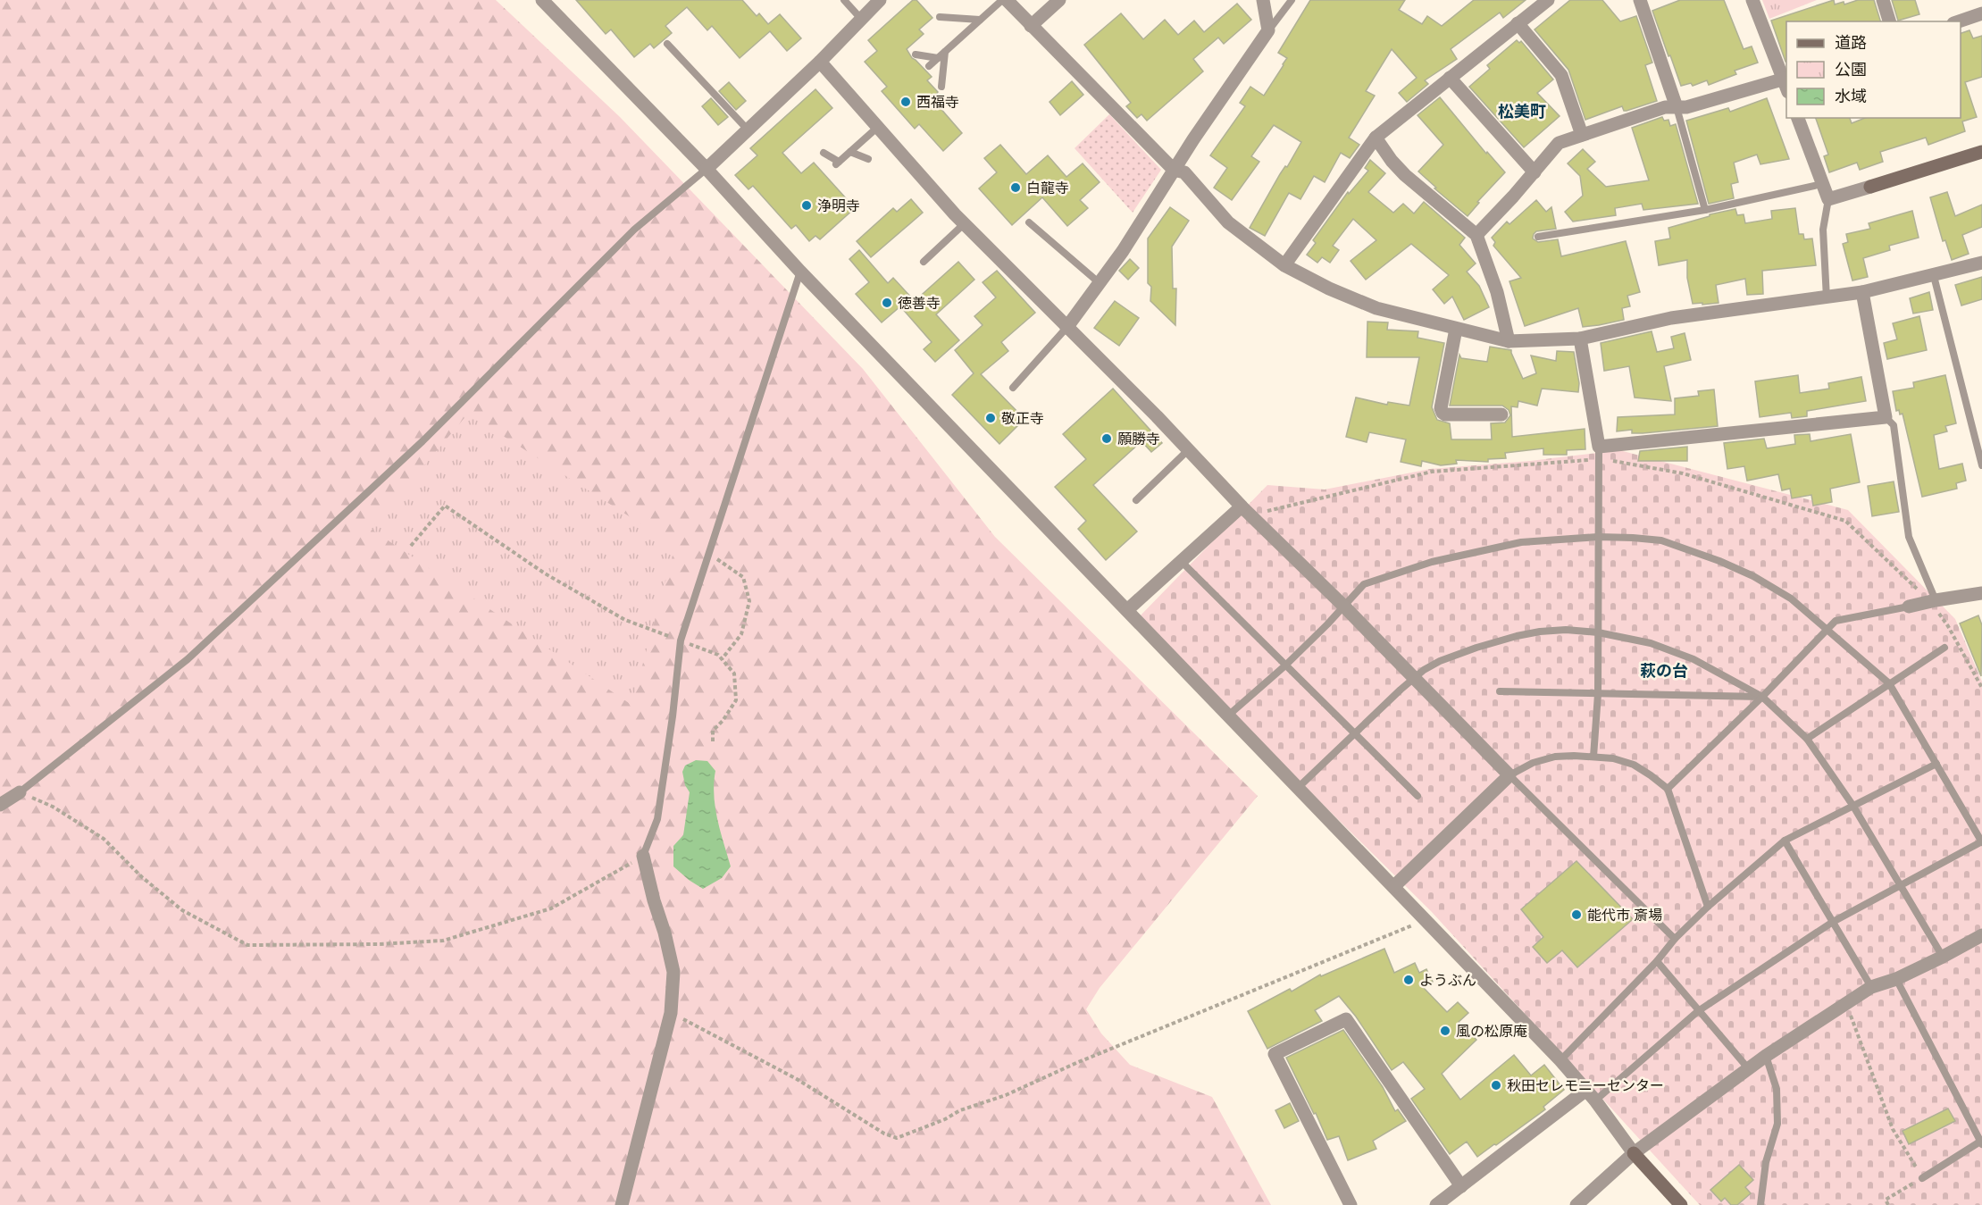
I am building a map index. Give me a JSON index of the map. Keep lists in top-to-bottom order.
{
  "districts": ["松美町", "萩の台"],
  "places": [
    "西福寺",
    "白龍寺",
    "浄明寺",
    "徳善寺",
    "敬正寺",
    "願勝寺",
    "能代市 斎場",
    "ようぶん",
    "風の松原庵",
    "秋田セレモニーセンター"
  ],
  "legend": ["道路", "公園", "水域"]
}
